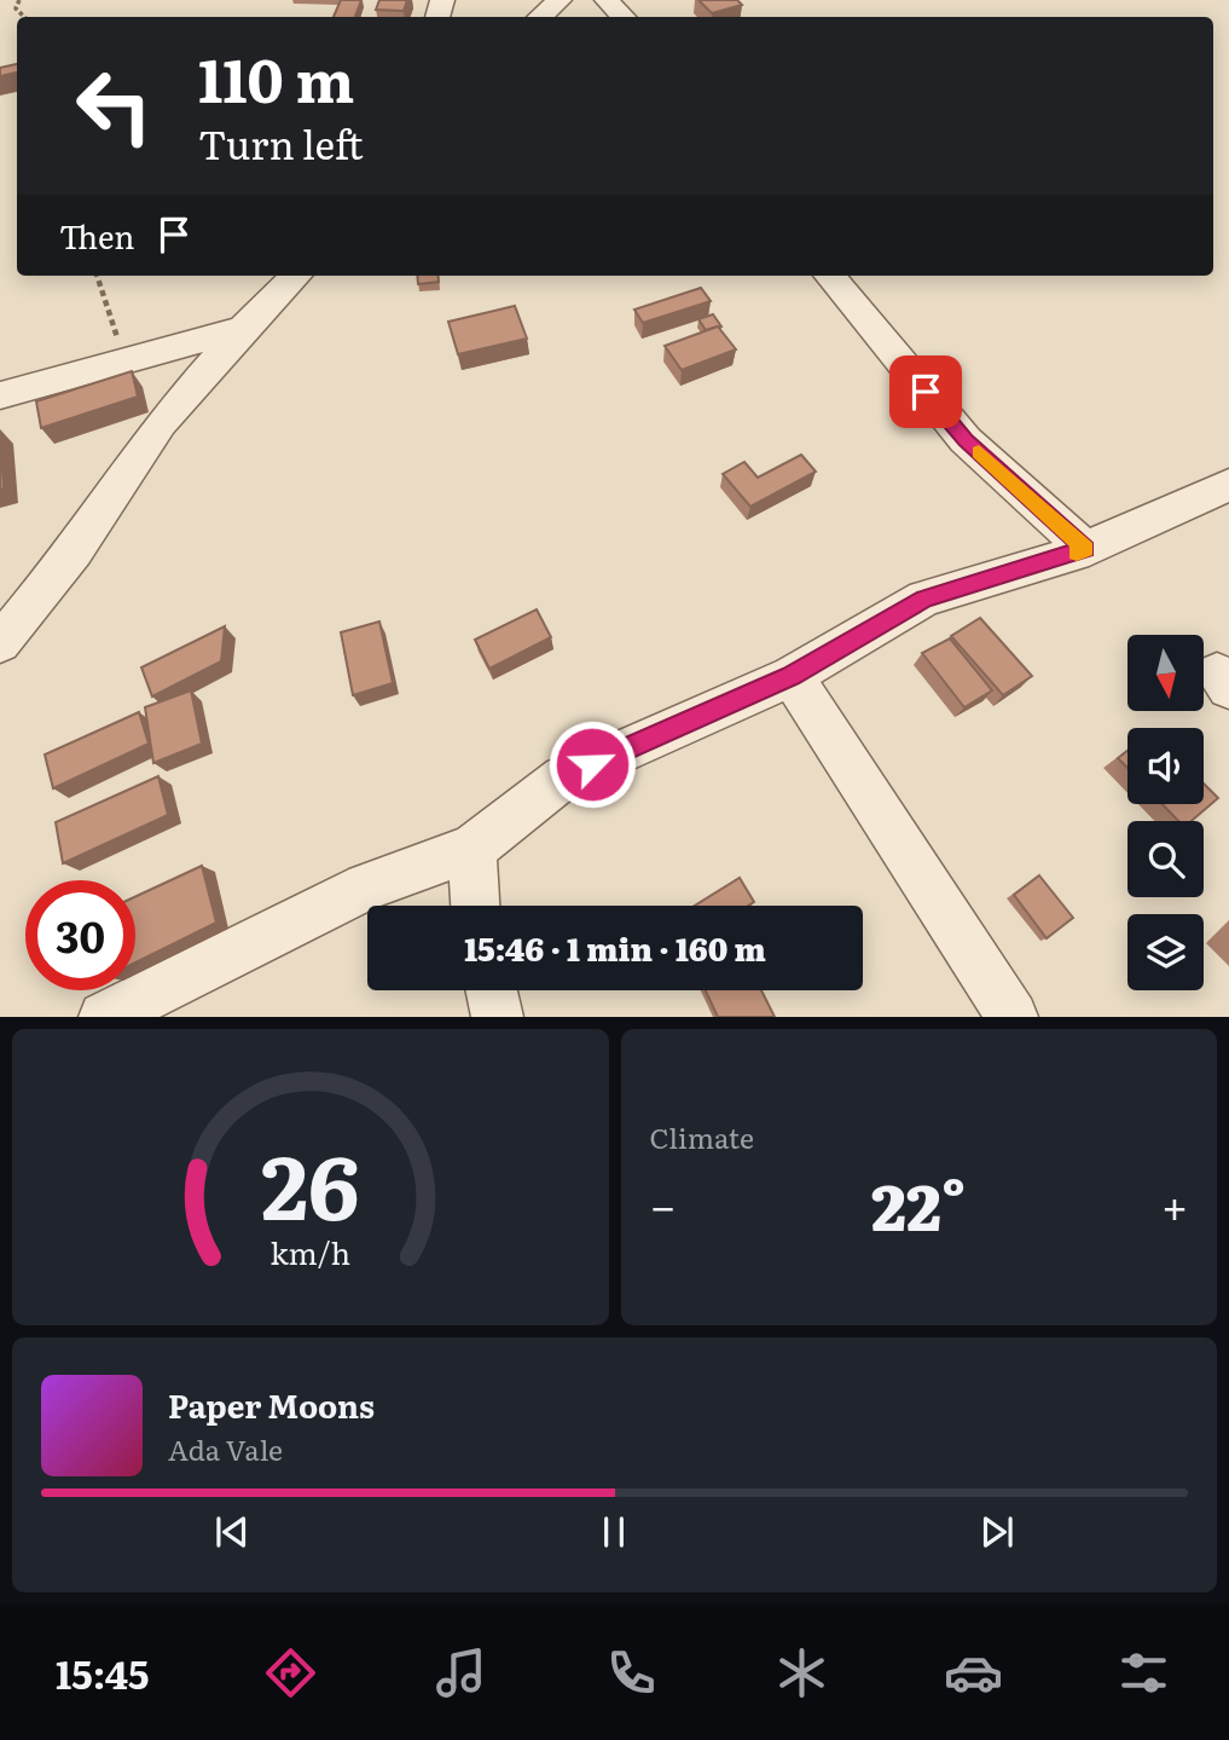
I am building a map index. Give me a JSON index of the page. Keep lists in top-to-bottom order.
{
  "north": "bottom",
  "page": {
    "turn": ["110 m", "Turn left"],
    "then": "Then",
    "limit": "30",
    "trip": "15:46 · 1 min · 160 m",
    "tile": "Climate",
    "heat": ["−", "22°", "+"],
    "song": ["Paper Moons", "Ada Vale"],
    "tabs": "15:45",
    "gauge": ["26", "km/h"]
  }
}
